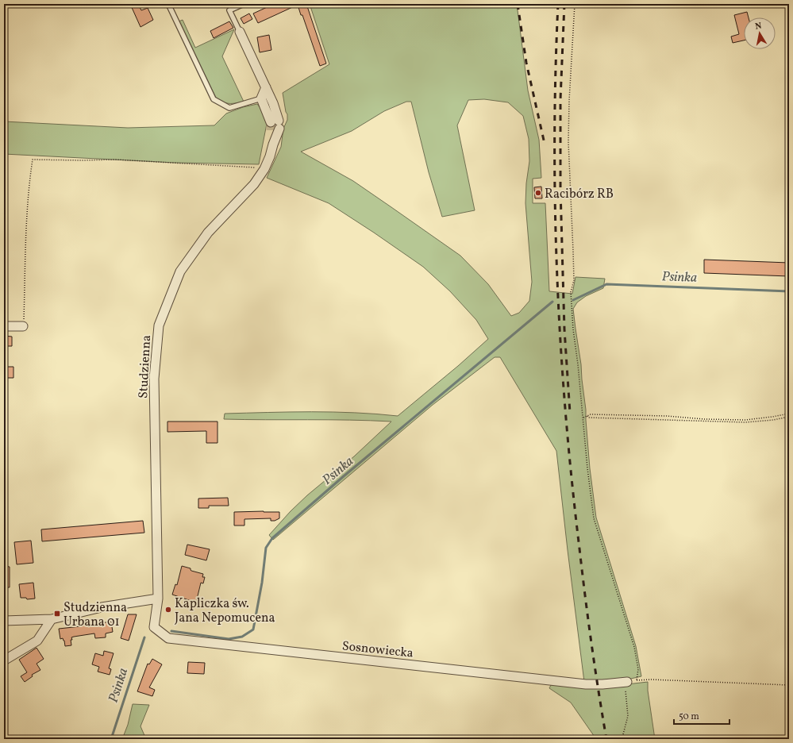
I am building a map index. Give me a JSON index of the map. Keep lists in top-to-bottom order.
{
  "streets": {
    "street": ["Studzienna", "Sosnowiecka"]
  },
  "crossings": [
    ["Studzienna", "Sosnowiecka"]
  ],
  "water": ["Psinka"],
  "places": {
    "other": ["Racibórz RB", "Kapliczka św. Jana Nepomucena"],
    "transit": ["Studzienna Urbana 01"]
  },
  "scale_bar": "50 m",
  "north": "top"
}
